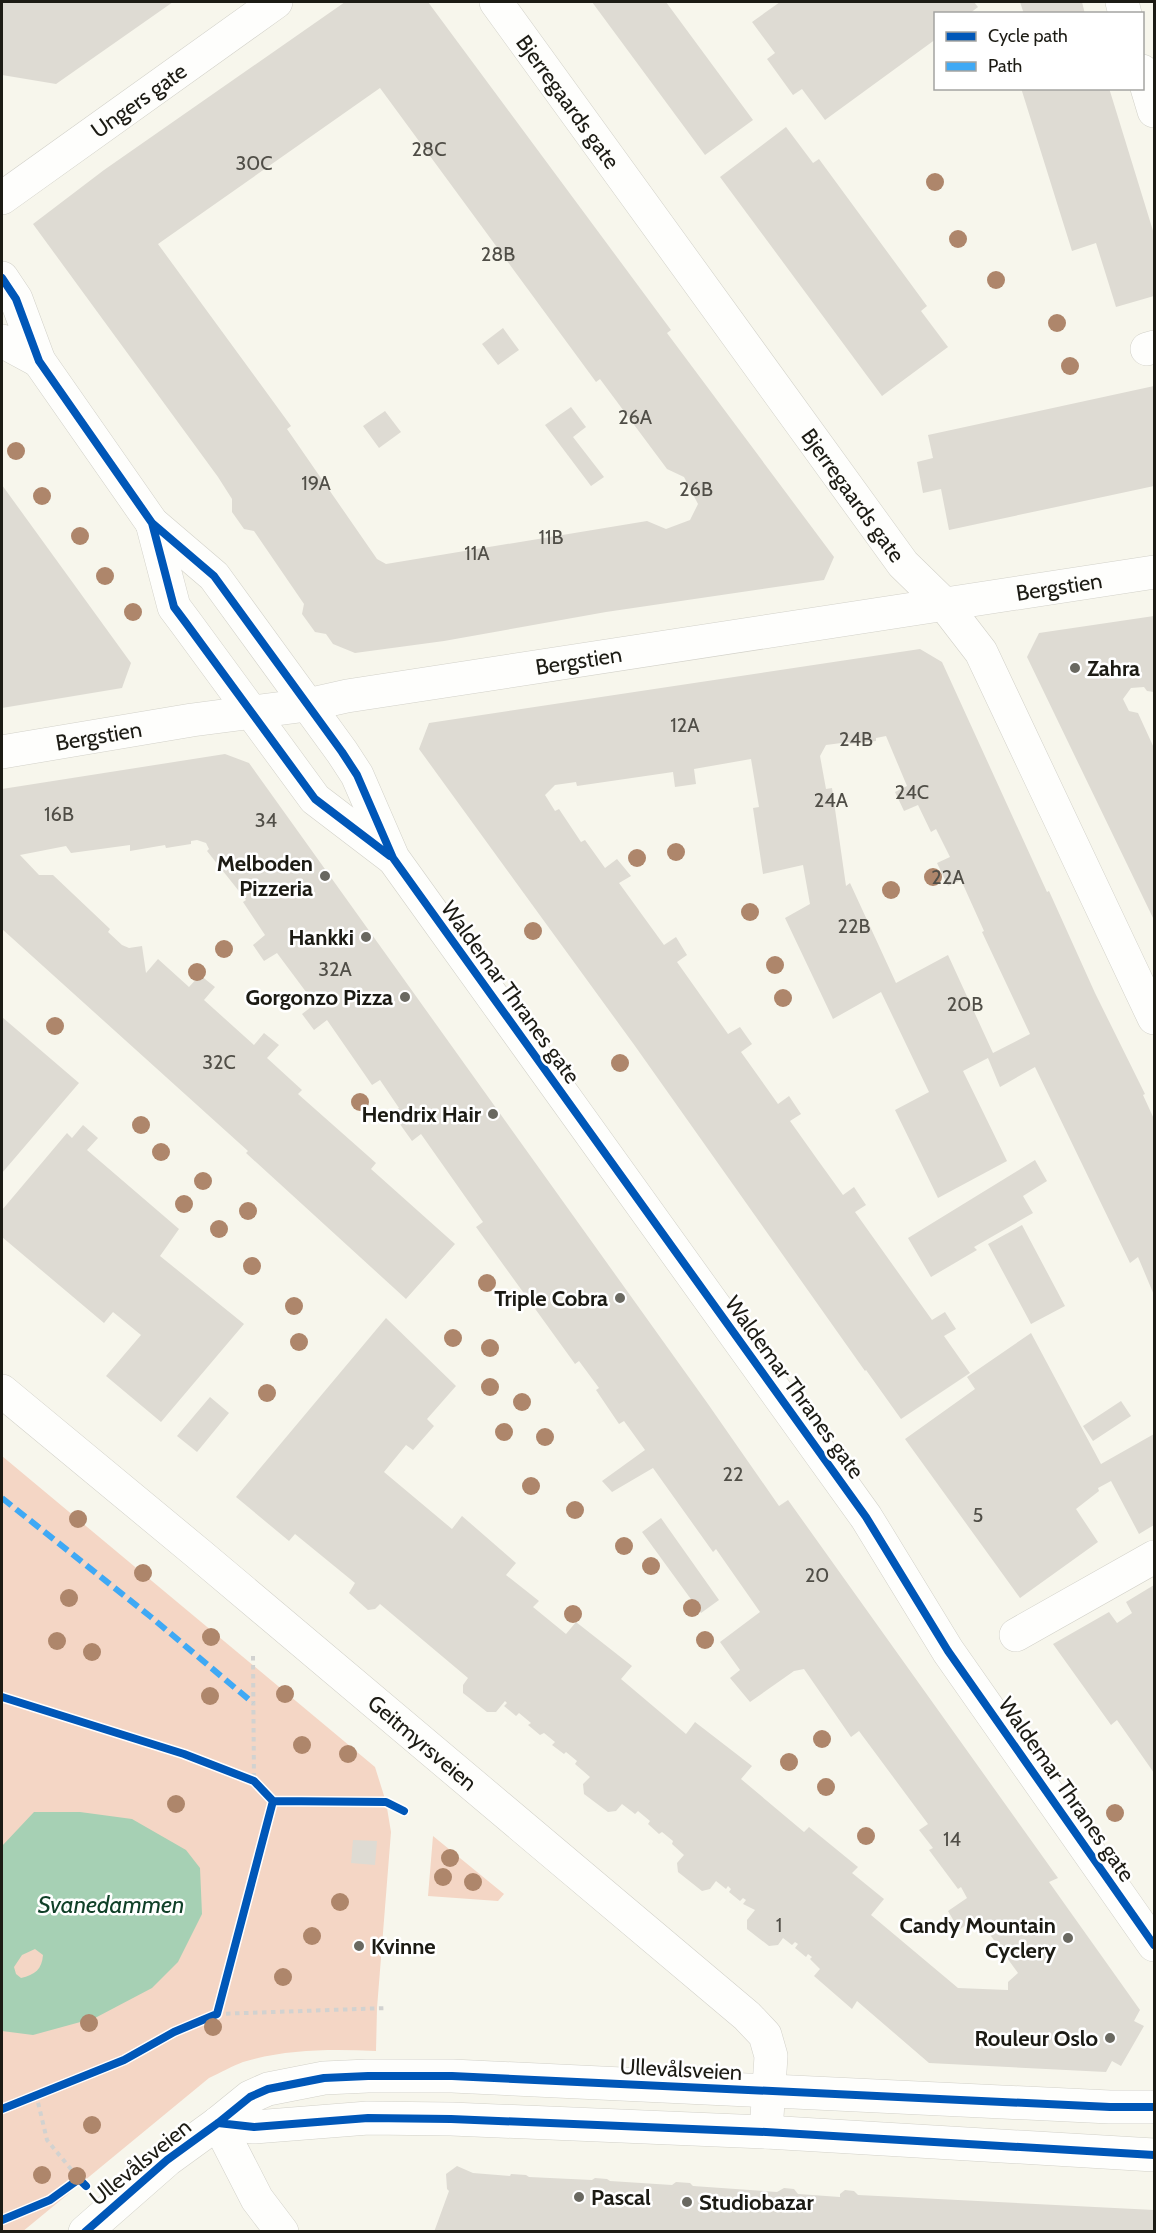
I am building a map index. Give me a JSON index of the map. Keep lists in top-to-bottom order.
{
  "streets": {
    "street": [
      "Ungers gate",
      "Bjerregaards gate",
      "Bergstien",
      "Waldemar Thranes gate",
      "Geitmyrsveien",
      "Ullevålsveien"
    ]
  },
  "crossings": [
    ["Bjerregaards gate", "Bergstien"],
    ["Bergstien", "Waldemar Thranes gate"],
    ["Geitmyrsveien", "Ullevålsveien"]
  ],
  "water": ["Svanedammen"],
  "places": [
    "Zahra",
    "Melboden Pizzeria",
    "Hankki",
    "Gorgonzo Pizza",
    "Hendrix Hair",
    "Triple Cobra",
    "Candy Mountain Cyclery",
    "Kvinne",
    "Rouleur Oslo",
    "Pascal",
    "Studiobazar"
  ],
  "house_numbers": [
    "28C",
    "30C",
    "28B",
    "26A",
    "19A",
    "26B",
    "11B",
    "11A",
    "12A",
    "24B",
    "24C",
    "24A",
    "16B",
    "34",
    "22A",
    "22B",
    "32A",
    "20B",
    "32C",
    "22",
    "5",
    "20",
    "14",
    "1"
  ],
  "legend": ["Cycle path", "Path"]
}
